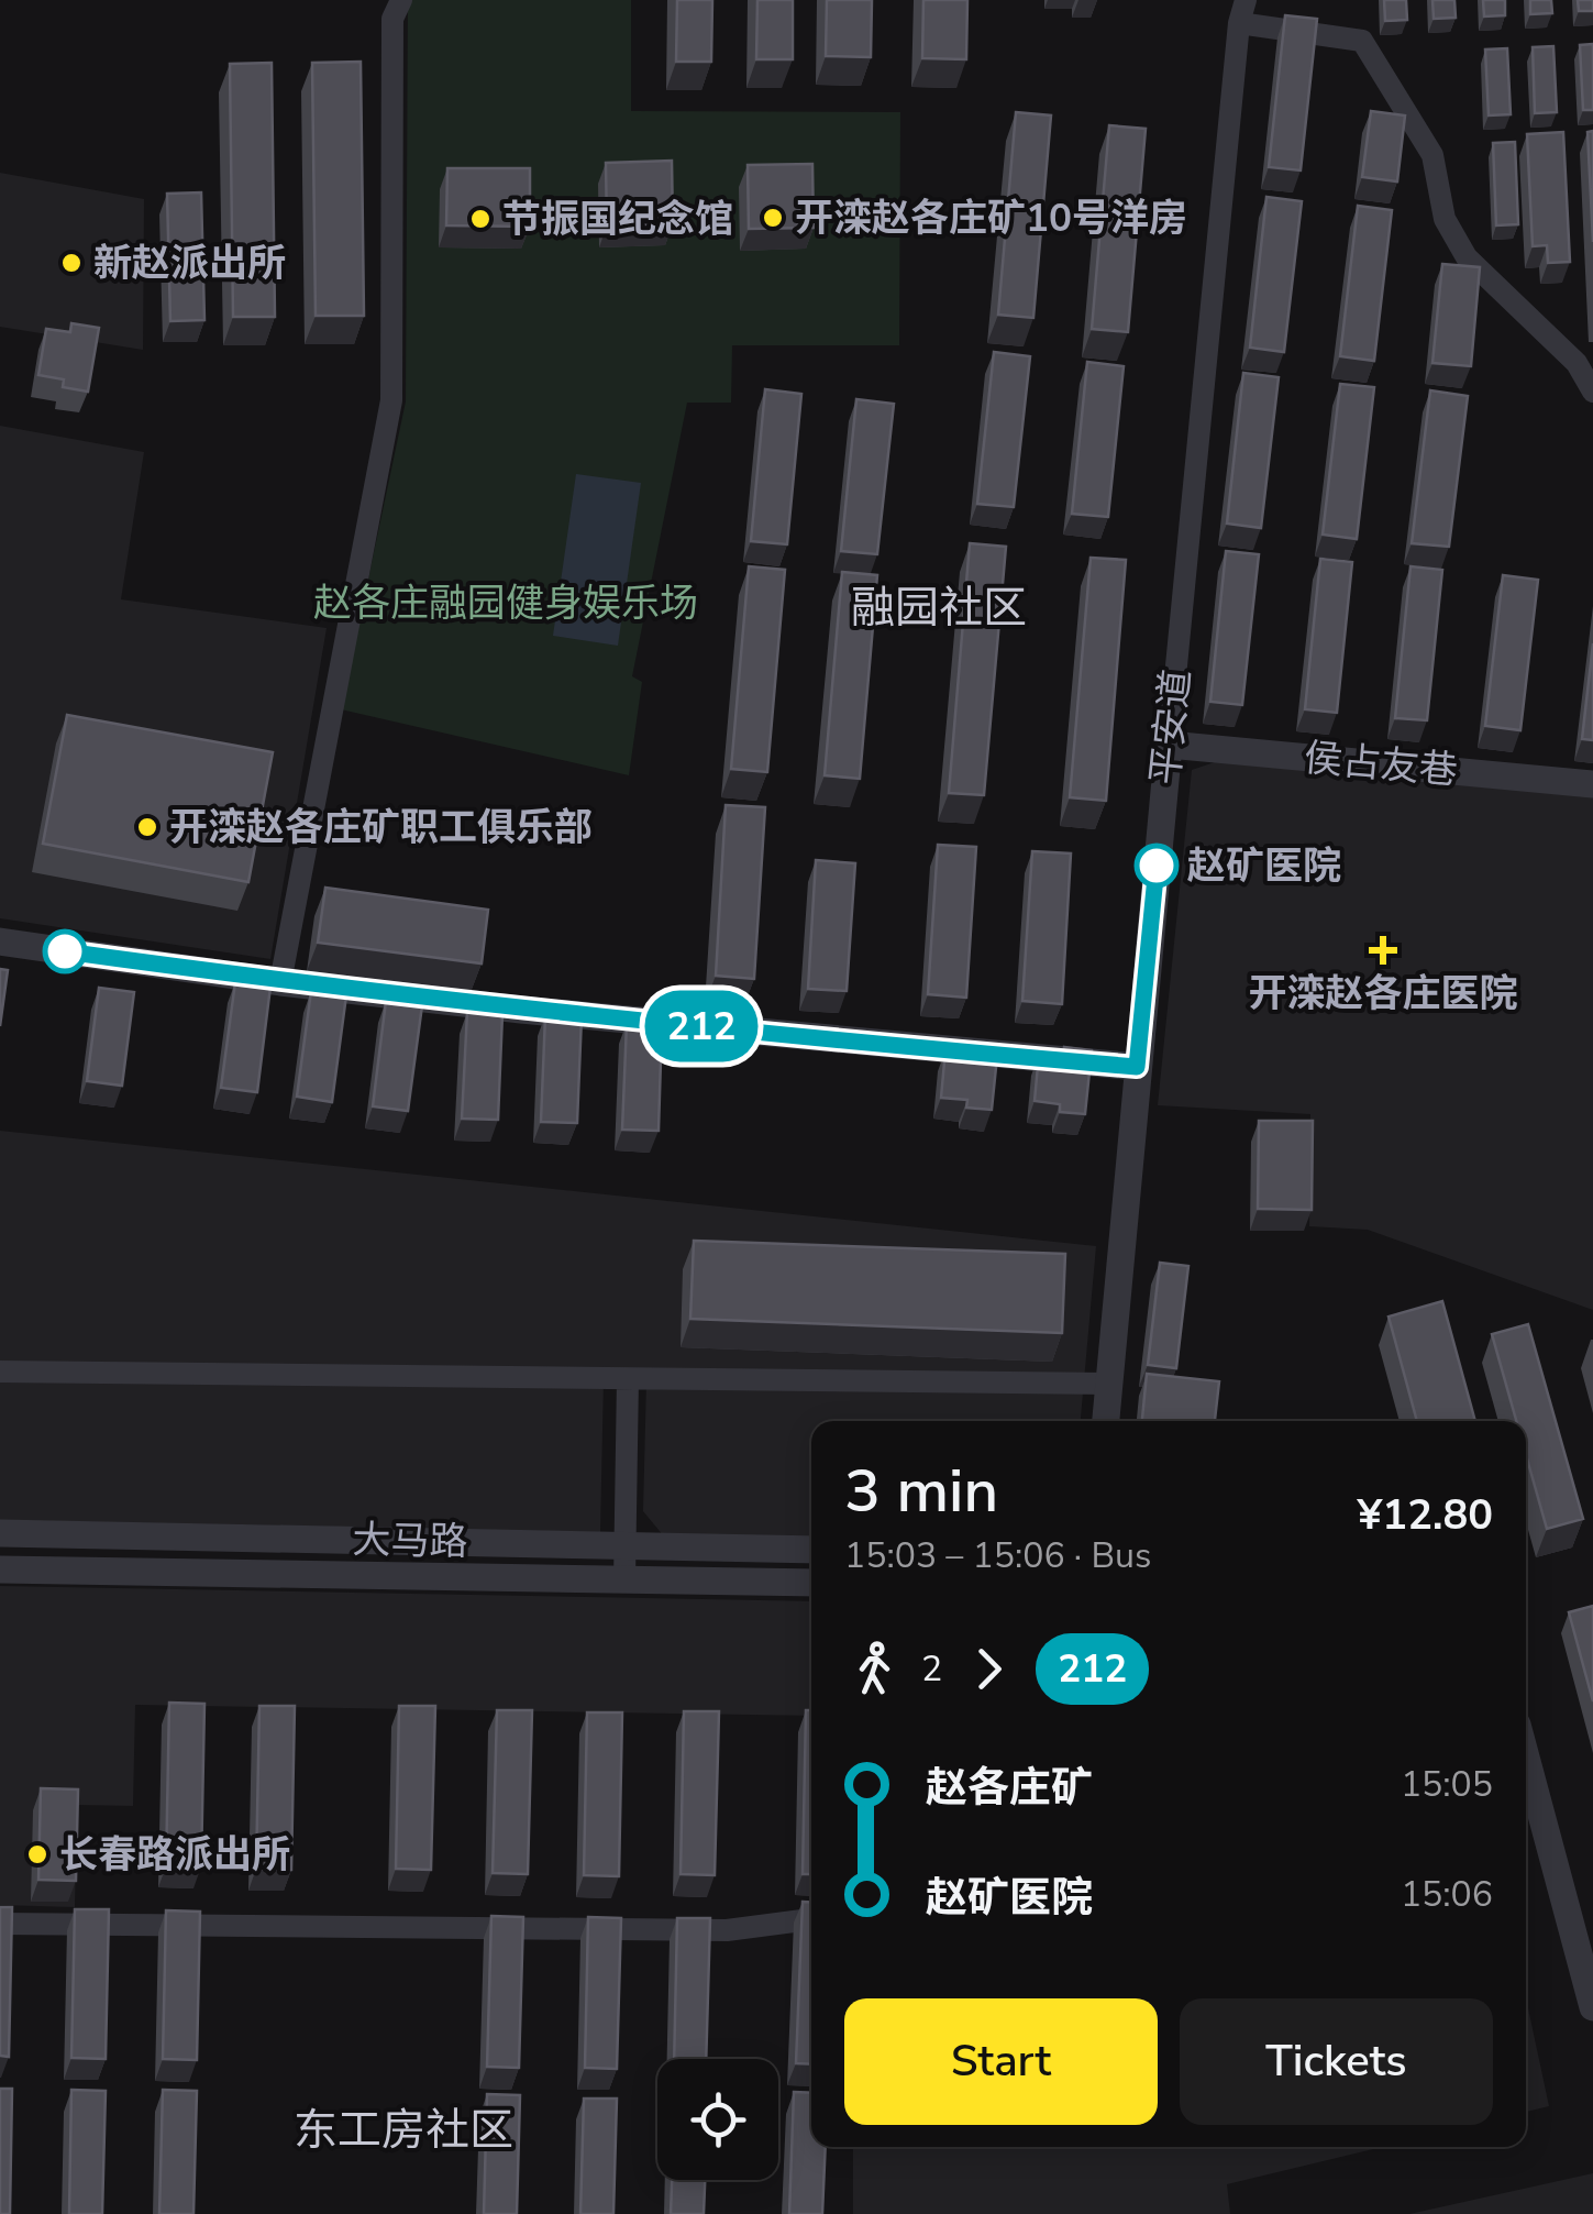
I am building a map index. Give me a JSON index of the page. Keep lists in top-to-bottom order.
{
  "streets": {
    "street": ["平安道", "侯占友巷", "大马路"]
  },
  "crossings": [
    ["平安道", "侯占友巷"]
  ],
  "districts": ["融园社区", "东工房社区"],
  "parks": ["赵各庄融园健身娱乐场"],
  "places": {
    "other": [
      "开滦赵各庄矿10号洋房",
      "节振国纪念馆",
      "新赵派出所",
      "开滦赵各庄矿职工俱乐部",
      "赵矿医院",
      "长春路派出所"
    ],
    "health": ["开滦赵各庄医院"]
  },
  "lines": ["bus line 212"],
  "page": {
    "on_map": "212",
    "heading": ["3 min", "15:03 – 15:06 · Bus", "¥12.80"],
    "legs": ["2", "212"],
    "list": [
      {
        "name": "赵各庄矿",
        "value": "15:05"
      },
      {
        "name": "赵矿医院",
        "value": "15:06"
      }
    ],
    "buttons": ["Start", "Tickets"]
  }
}
